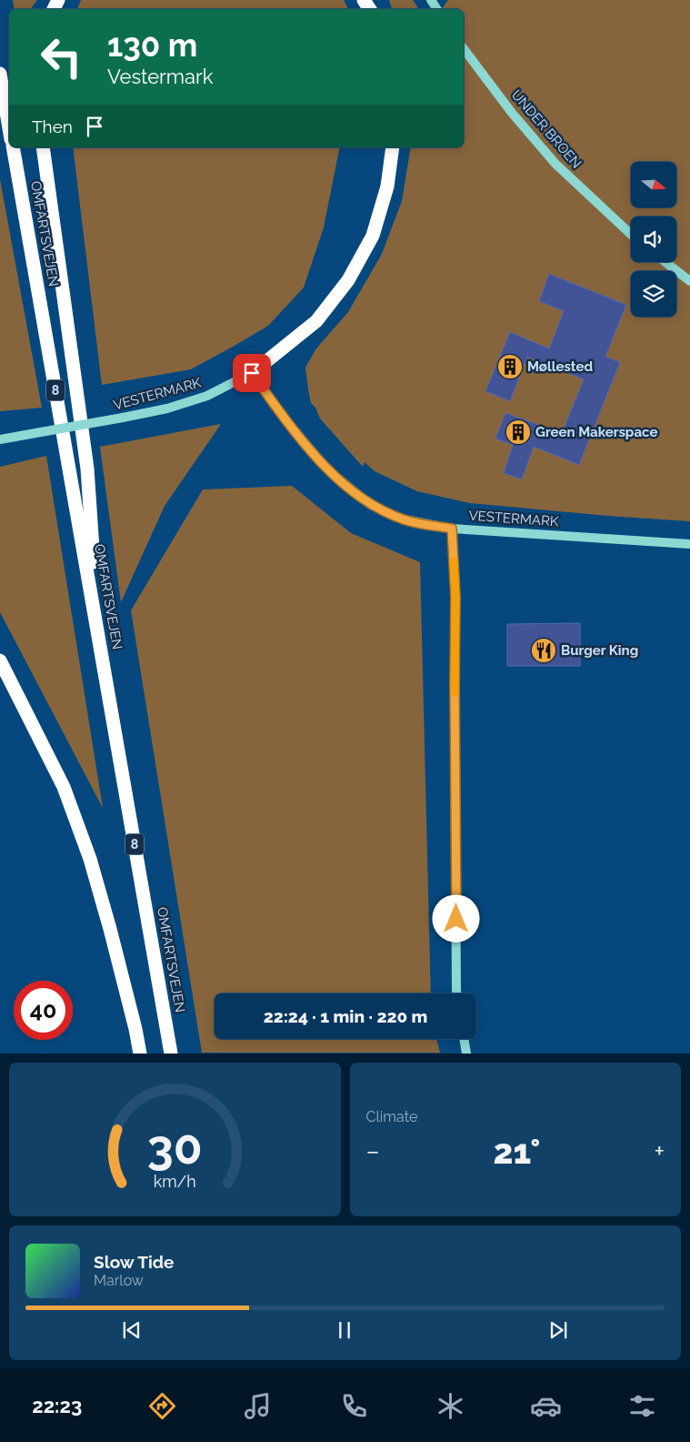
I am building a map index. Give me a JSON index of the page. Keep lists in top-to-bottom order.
{
  "streets": {
    "highway": ["OMFARTSVEJEN", "8"],
    "street": ["UNDER BROEN", "VESTERMARK"]
  },
  "places": {
    "building": ["Møllested", "Green Makerspace"],
    "restaurant": ["Burger King"]
  },
  "north": "right",
  "page": {
    "turn": ["130 m", "Vestermark"],
    "then": "Then",
    "limit": "40",
    "trip": "22:24 · 1 min · 220 m",
    "tile": "Climate",
    "heat": ["−", "21°", "+"],
    "song": ["Slow Tide", "Marlow"],
    "tabs": "22:23",
    "gauge": ["30", "km/h"]
  }
}
